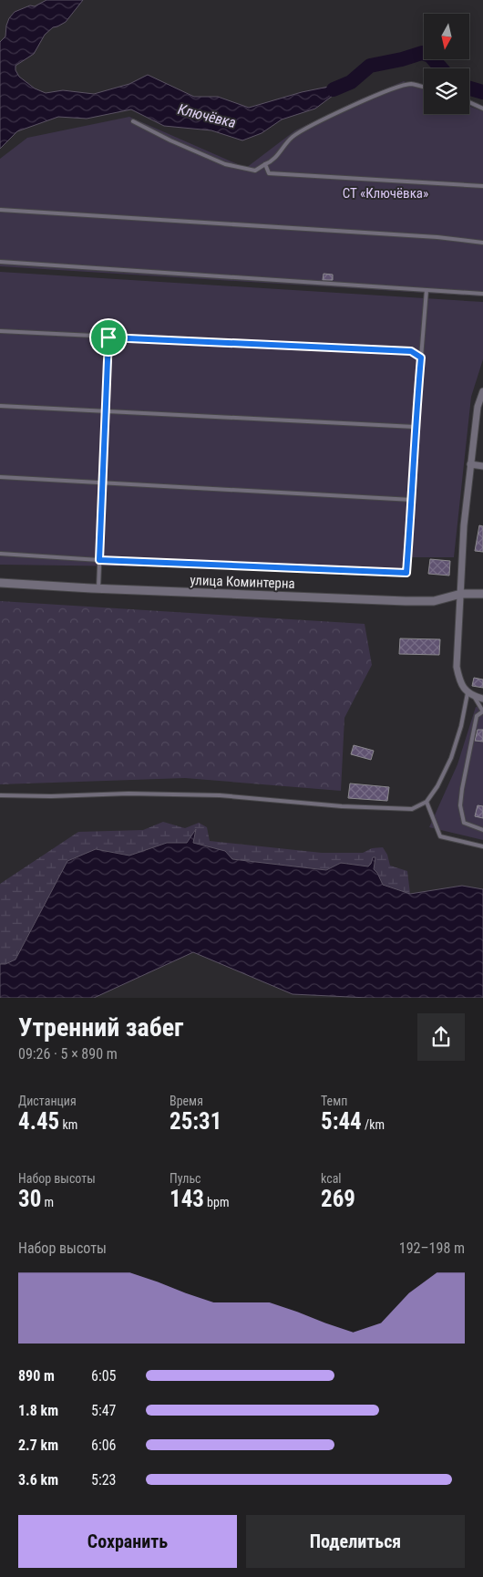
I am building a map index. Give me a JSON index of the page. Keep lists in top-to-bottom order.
{
  "streets": {
    "street": ["улица Коминтерна"]
  },
  "water": ["Ключёвка"],
  "parks": ["СТ «Ключёвка»"],
  "north": "bottom",
  "page": {
    "heading": ["Утренний забег", "09:26 · 5 × 890 m"],
    "stats": [
      ["Дистанция", "4.45 km"],
      ["Время", "25:31"],
      ["Темп", "5:44 /km"],
      ["Набор высоты", "30 m"],
      ["Пульс", "143 bpm"],
      ["kcal", "269"]
    ],
    "chart": ["Набор высоты", "192–198 m"],
    "list": [
      {
        "name": "890 m",
        "note": "6:05"
      },
      {
        "name": "1.8 km",
        "note": "5:47"
      },
      {
        "name": "2.7 km",
        "note": "6:06"
      },
      {
        "name": "3.6 km",
        "note": "5:23"
      }
    ],
    "buttons": ["Сохранить", "Поделиться"]
  }
}
